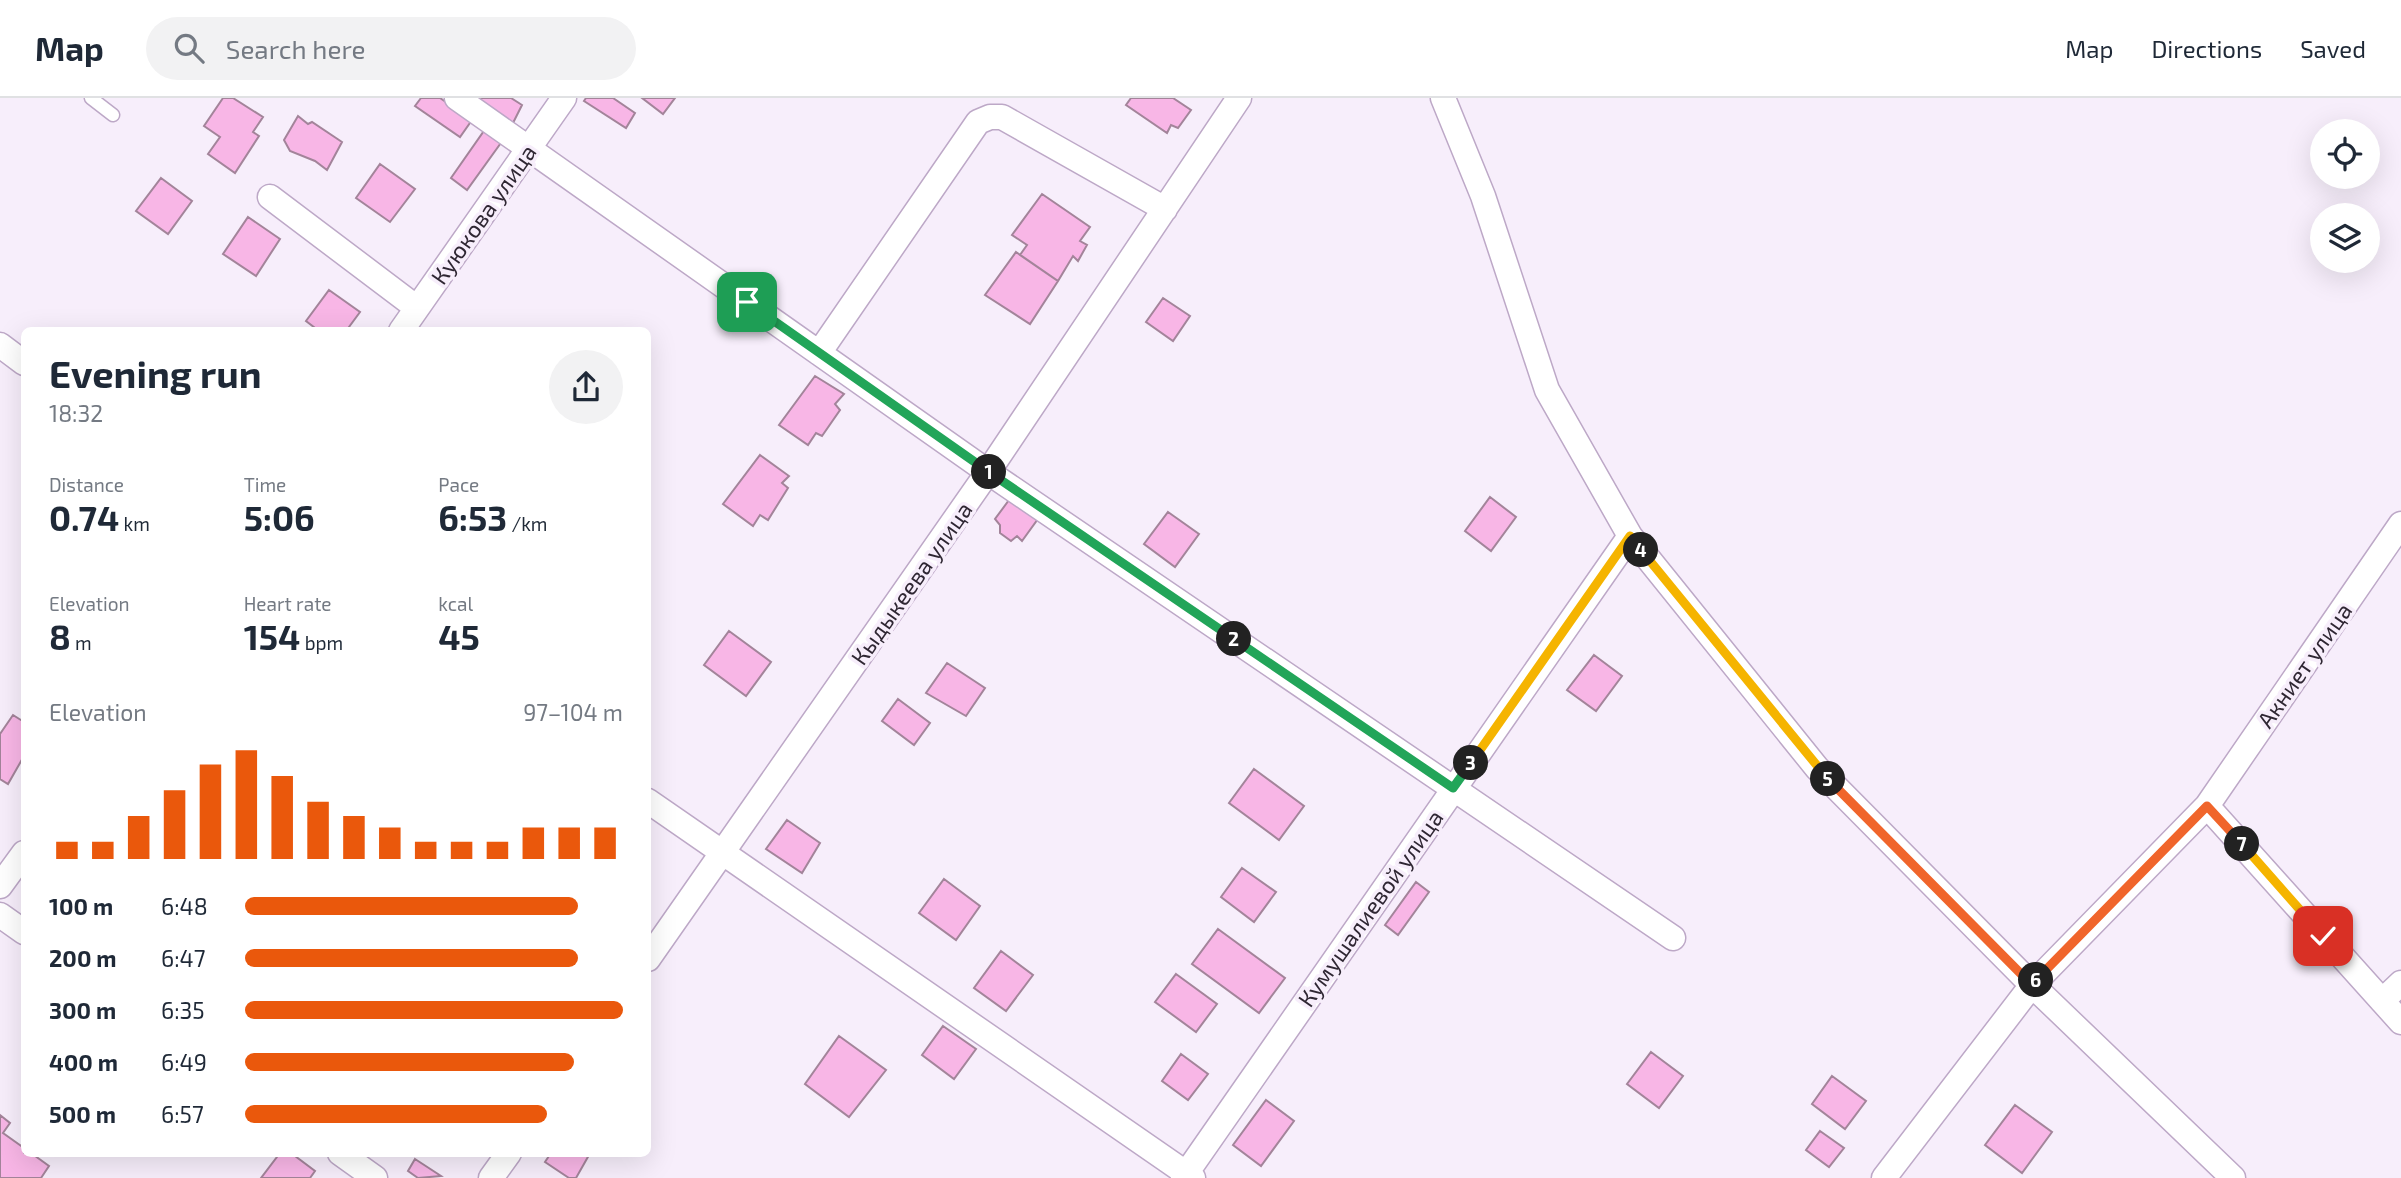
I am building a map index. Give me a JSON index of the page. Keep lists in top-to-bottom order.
{
  "streets": {
    "street": [
      "Куюкова улица",
      "Кыдыкеева улица",
      "Акниет улица",
      "Кумушалиевой улица"
    ]
  },
  "page": {
    "header": "Map",
    "search": "Search here",
    "nav": ["Map", "Directions", "Saved"],
    "heading": ["Evening run", "18:32"],
    "stats": [
      ["Distance", "0.74 km"],
      ["Time", "5:06"],
      ["Pace", "6:53 /km"],
      ["Elevation", "8 m"],
      ["Heart rate", "154 bpm"],
      ["kcal", "45"]
    ],
    "pins": [
      "1",
      "4",
      "2",
      "3",
      "5",
      "7",
      "6"
    ],
    "chart": ["Elevation", "97–104 m"],
    "list": [
      {
        "name": "100 m",
        "note": "6:48"
      },
      {
        "name": "200 m",
        "note": "6:47"
      },
      {
        "name": "300 m",
        "note": "6:35"
      },
      {
        "name": "400 m",
        "note": "6:49"
      },
      {
        "name": "500 m",
        "note": "6:57"
      }
    ]
  }
}
